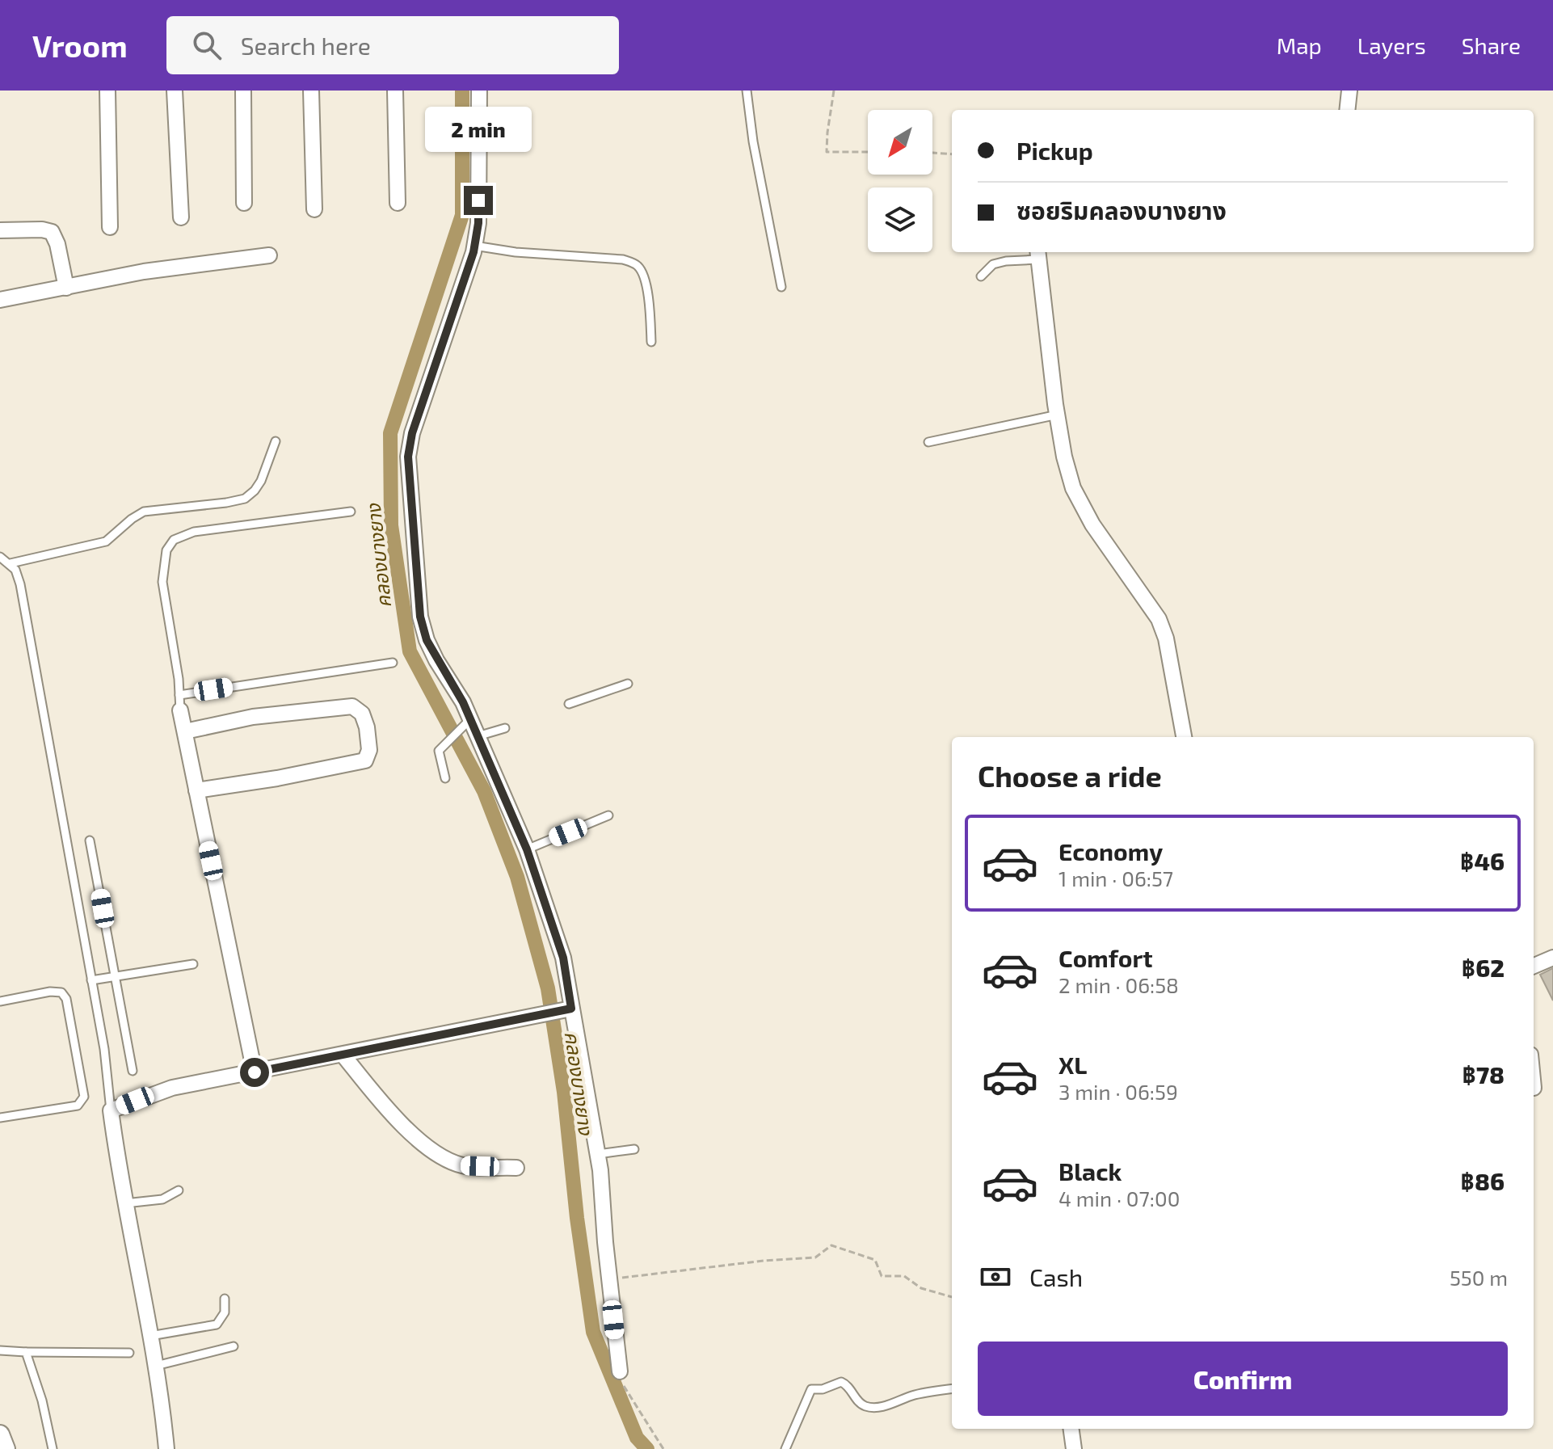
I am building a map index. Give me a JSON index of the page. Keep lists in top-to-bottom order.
{
  "water": ["คลองบางยาง"],
  "north": "bottom left",
  "page": {
    "header": "Vroom",
    "search": "Search here",
    "nav": ["Map", "Layers", "Share"],
    "bubble": "2 min",
    "banner": ["Pickup", "ซอยริมคลองบางยาง"],
    "heading": "Choose a ride",
    "list": [
      {
        "name": "Economy",
        "note": "1 min · 06:57",
        "value": "฿46"
      },
      {
        "name": "Comfort",
        "note": "2 min · 06:58",
        "value": "฿62"
      },
      {
        "name": "XL",
        "note": "3 min · 06:59",
        "value": "฿78"
      },
      {
        "name": "Black",
        "note": "4 min · 07:00",
        "value": "฿86"
      }
    ],
    "pay": ["Cash", "550 m"],
    "buttons": "Confirm"
  }
}
